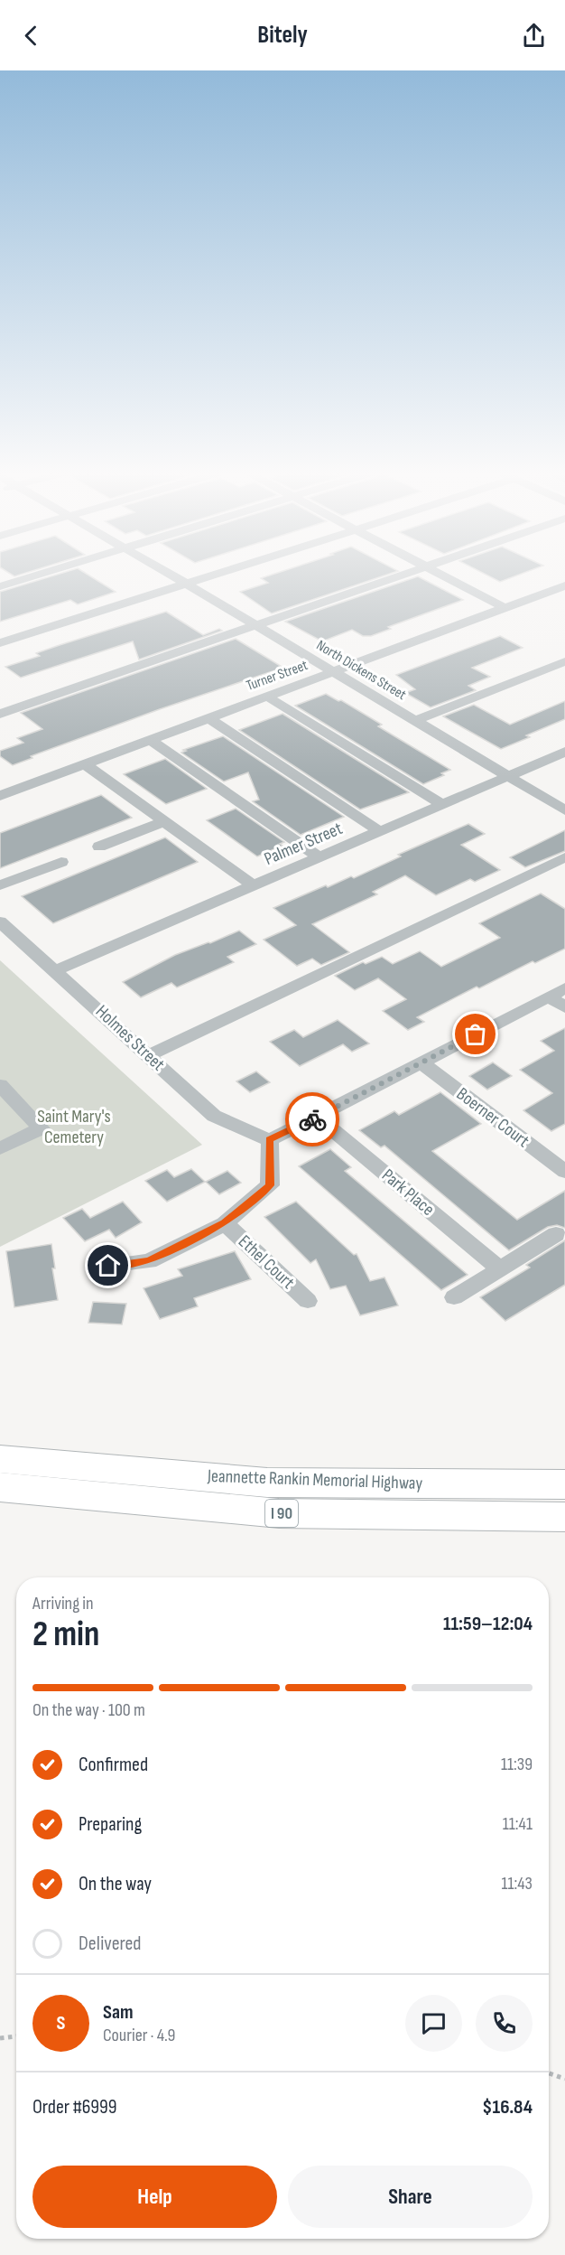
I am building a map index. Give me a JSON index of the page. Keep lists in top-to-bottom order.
{
  "streets": {
    "highway": ["Jeannette Rankin Memorial Highway", "I 90"],
    "street": [
      "North Dickens Street",
      "Turner Street",
      "Palmer Street",
      "Holmes Street",
      "Boerner Court",
      "Park Place",
      "Ethel Court"
    ]
  },
  "crossings": [
    ["North Dickens Street", "Turner Street"],
    ["North Dickens Street", "Palmer Street"],
    ["Palmer Street", "Holmes Street"]
  ],
  "parks": ["Saint Mary's Cemetery"],
  "page": {
    "header": "Bitely",
    "heading": ["2 min", "Arriving in", "11:59–12:04"],
    "panel": [
      "Sam",
      "Courier · 4.9",
      "Order #6999",
      "$16.84"
    ],
    "bar": "On the way · 100 m",
    "list": [
      ["Confirmed", "11:39"],
      ["Preparing", "11:41"],
      ["On the way", "11:43"],
      "Delivered"
    ],
    "round": "S",
    "buttons": ["Help", "Share"]
  }
}
